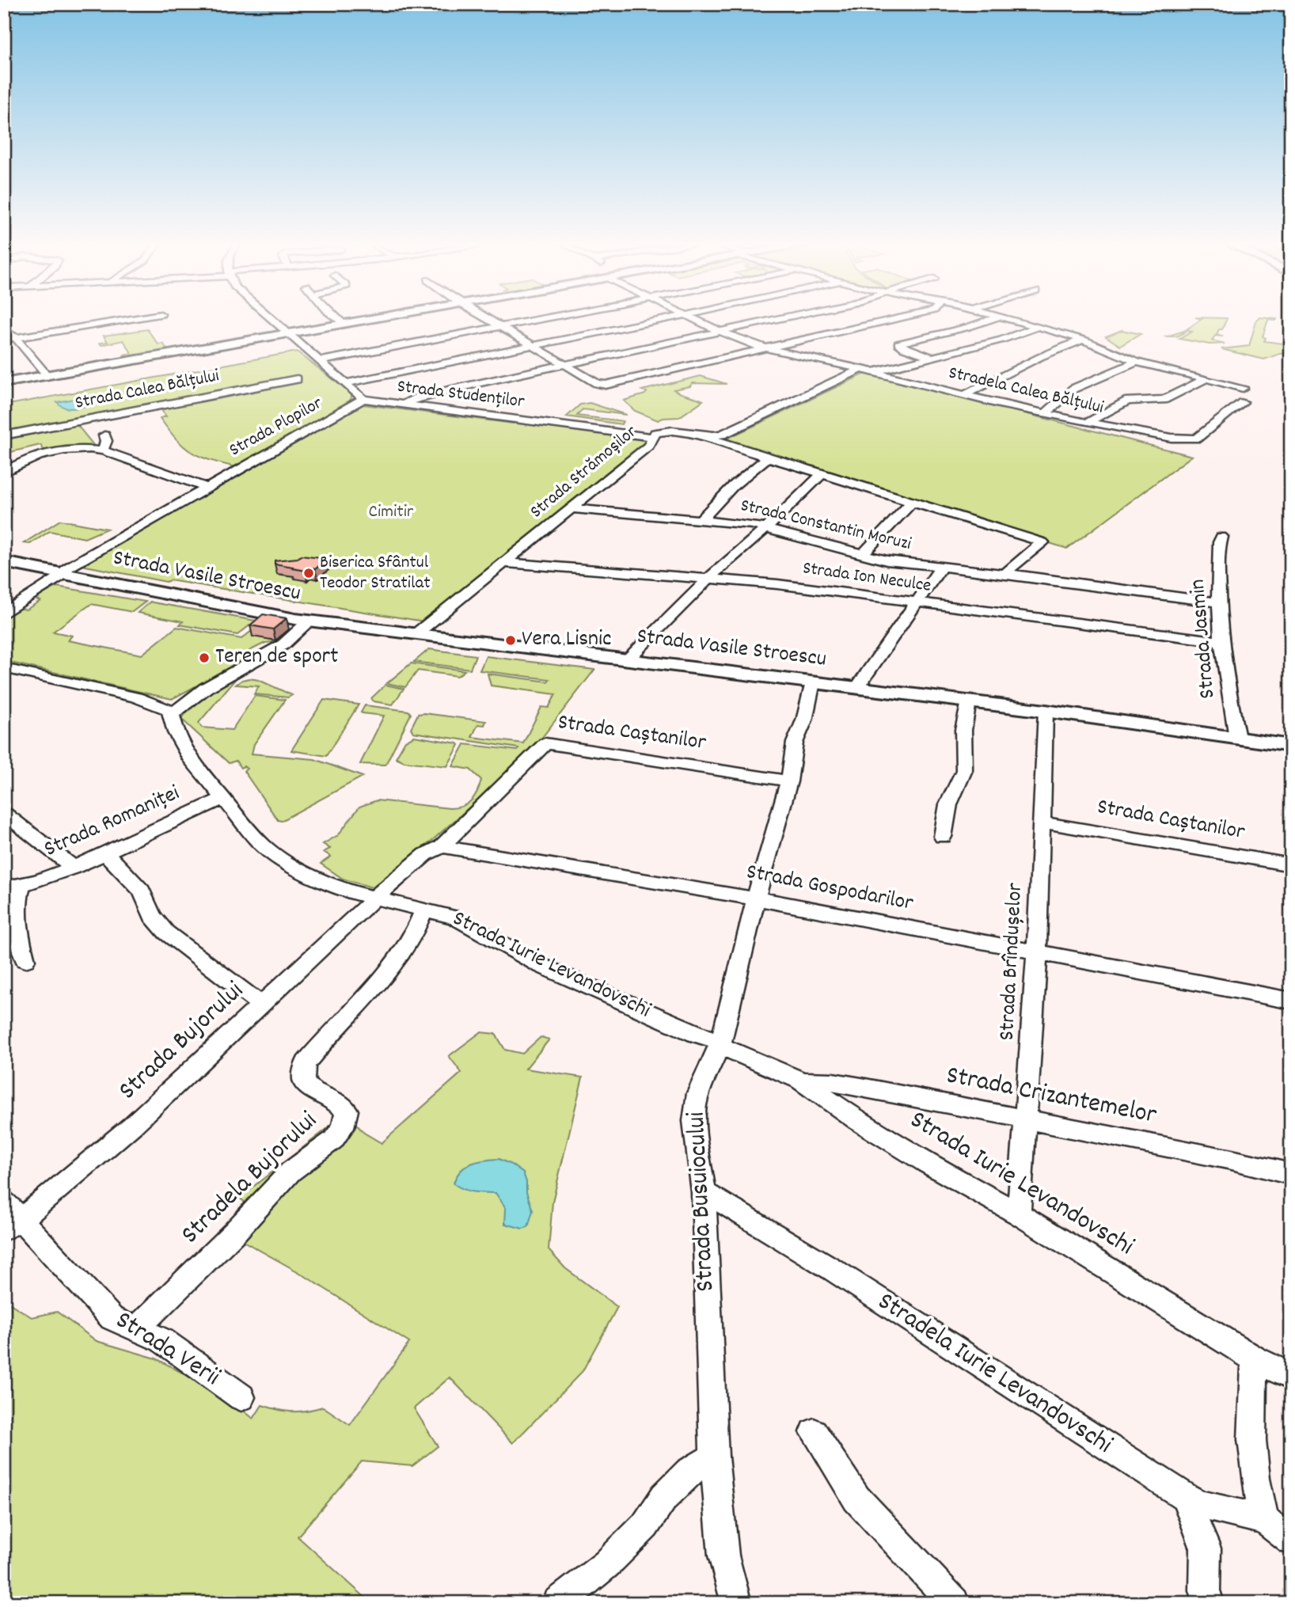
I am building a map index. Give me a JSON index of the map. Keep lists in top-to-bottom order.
{
  "streets": {
    "main road": ["Strada Calea Bălțului", "Strada Vasile Stroescu"],
    "street": [
      "Stradela Calea Bălțului",
      "Strada Studenților",
      "Strada Plopilor",
      "Strada Strămoșilor",
      "Strada Constantin Moruzi",
      "Strada Ion Neculce",
      "Strada Jasmin",
      "Strada Caștanilor",
      "Strada Romaniței",
      "Strada Gospodarilor",
      "Strada Brîndușelor",
      "Strada Iurie Levandovschi",
      "Strada Bujorului",
      "Strada Crizantemelor",
      "Stradela Bujorului",
      "Strada Busuiocului",
      "Strada Verii",
      "Stradela Iurie Levandovschi"
    ]
  },
  "crossings": [
    ["Strada Calea Bălțului", "Strada Studenților"],
    ["Stradela Calea Bălțului", "Strada Strămoșilor"],
    ["Strada Studenților", "Strada Plopilor"],
    ["Strada Studenților", "Strada Strămoșilor"],
    ["Strada Plopilor", "Strada Vasile Stroescu"],
    ["Strada Strămoșilor", "Strada Constantin Moruzi"],
    ["Strada Strămoșilor", "Strada Vasile Stroescu"],
    ["Strada Strămoșilor", "Strada Ion Neculce"],
    ["Strada Constantin Moruzi", "Strada Jasmin"],
    ["Strada Vasile Stroescu", "Strada Jasmin"],
    ["Strada Vasile Stroescu", "Strada Brîndușelor"],
    ["Strada Vasile Stroescu", "Strada Busuiocului"],
    ["Strada Ion Neculce", "Strada Jasmin"],
    ["Strada Caștanilor", "Strada Gospodarilor"],
    ["Strada Caștanilor", "Strada Brîndușelor"],
    ["Strada Caștanilor", "Strada Busuiocului"],
    ["Strada Romaniței", "Strada Iurie Levandovschi"],
    ["Strada Gospodarilor", "Strada Brîndușelor"],
    ["Strada Gospodarilor", "Strada Busuiocului"],
    ["Strada Brîndușelor", "Strada Iurie Levandovschi"],
    ["Strada Brîndușelor", "Strada Crizantemelor"],
    ["Strada Iurie Levandovschi", "Strada Bujorului"],
    ["Strada Iurie Levandovschi", "Strada Crizantemelor"],
    ["Strada Iurie Levandovschi", "Stradela Bujorului"],
    ["Strada Iurie Levandovschi", "Strada Busuiocului"],
    ["Strada Bujorului", "Strada Verii"],
    ["Stradela Bujorului", "Strada Verii"],
    ["Strada Busuiocului", "Stradela Iurie Levandovschi"]
  ],
  "parks": ["Cimitir"],
  "places": ["Biserica Sfântul Teodor Stratilat", "Vera Lisnic", "Teren de sport"]
}
